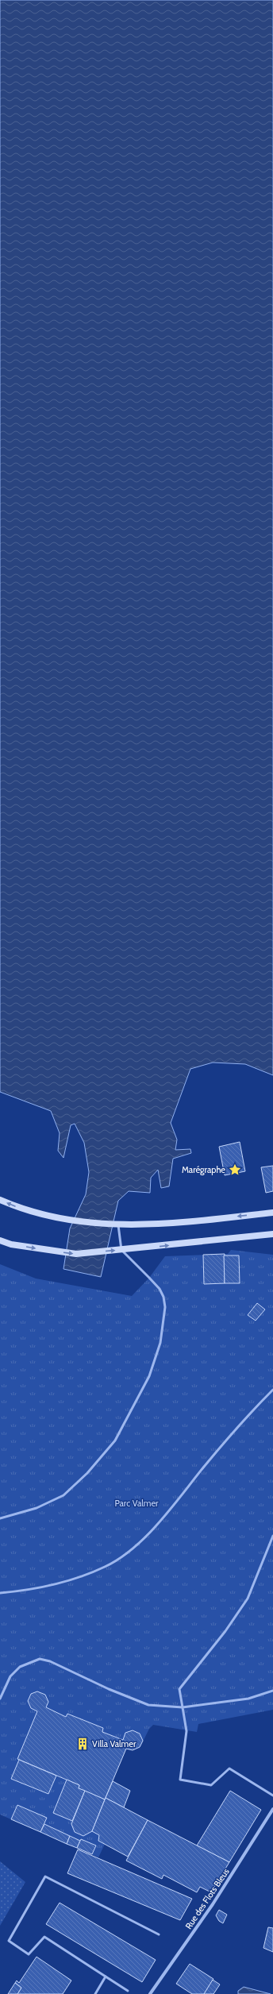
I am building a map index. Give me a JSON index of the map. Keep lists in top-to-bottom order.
{
  "streets": {
    "street": ["Rue des Flots Bleus"]
  },
  "parks": ["Parc Valmer"],
  "places": {
    "place": ["Marégraphe"],
    "building": ["Villa Valmer"]
  }
}
